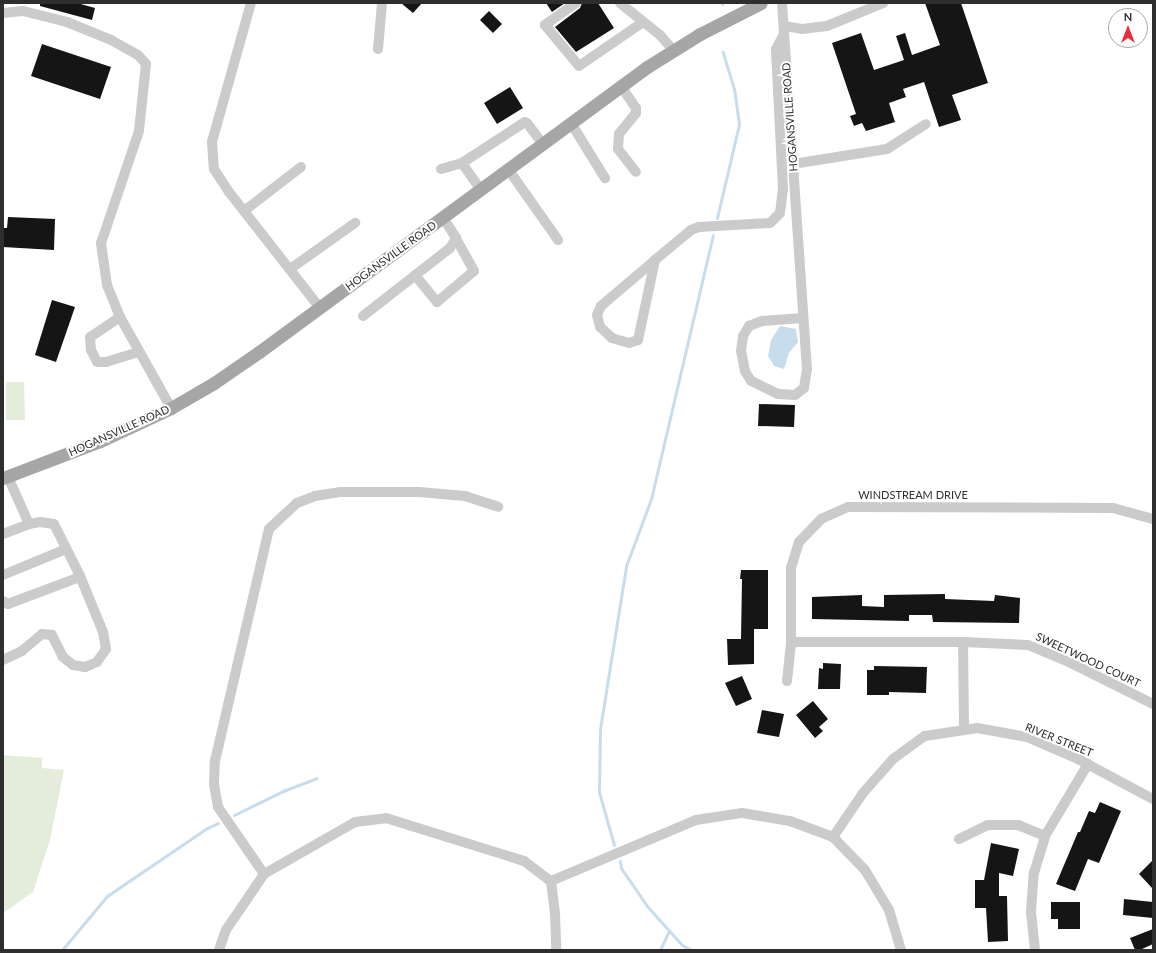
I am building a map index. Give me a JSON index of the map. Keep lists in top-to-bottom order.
{
  "streets": {
    "main road": ["HOGANSVILLE ROAD"],
    "street": ["WINDSTREAM DRIVE", "SWEETWOOD COURT", "RIVER STREET"]
  },
  "crossings": [
    ["WINDSTREAM DRIVE", "SWEETWOOD COURT"]
  ],
  "north": "top"
}
